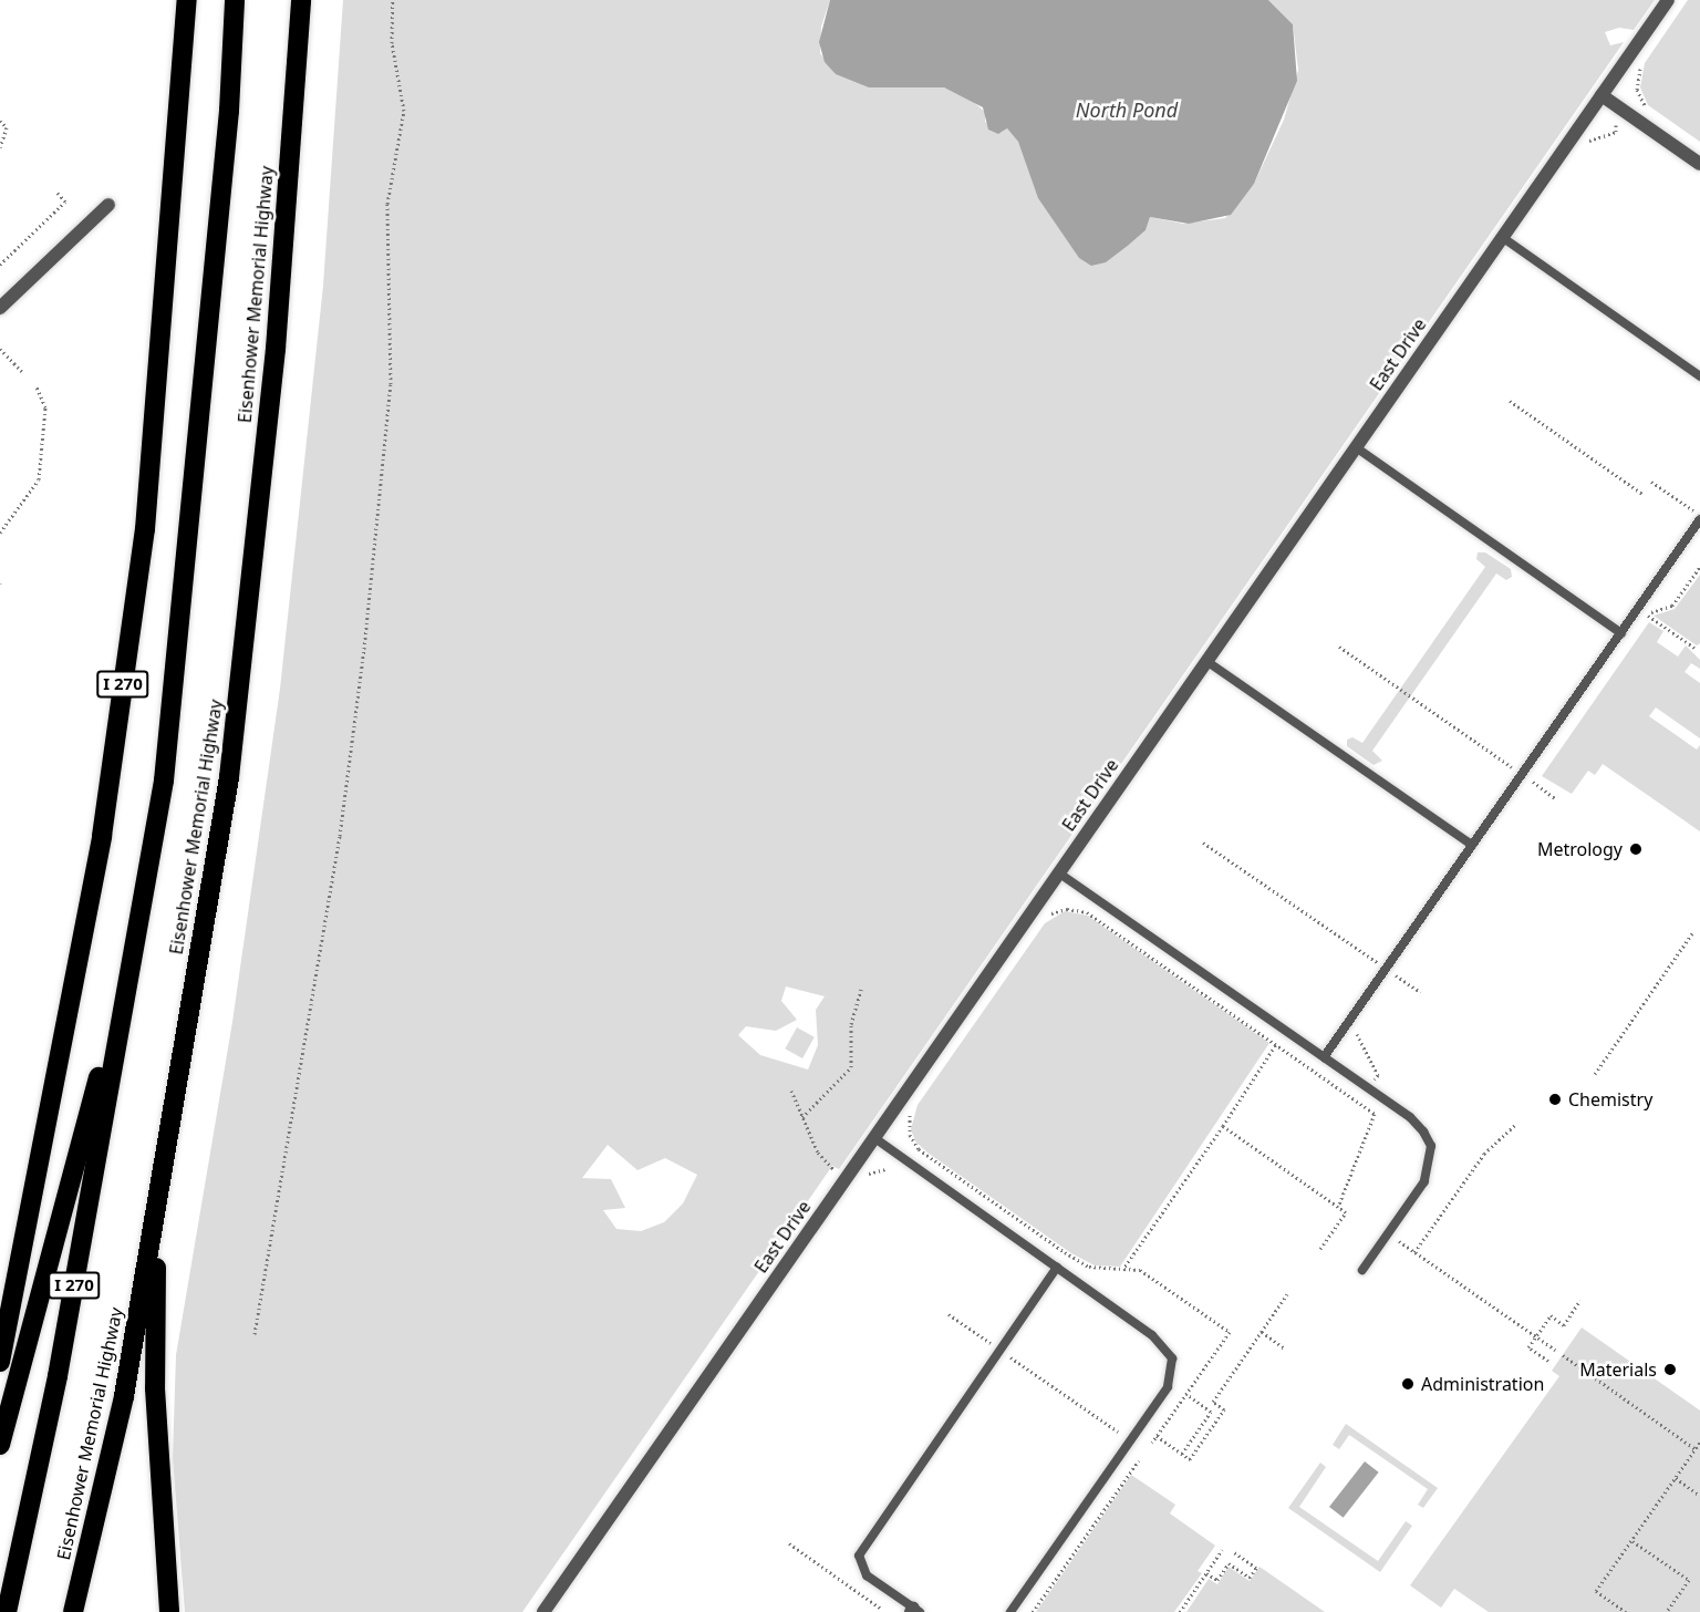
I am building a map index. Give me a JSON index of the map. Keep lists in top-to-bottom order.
{
  "streets": {
    "highway": ["Eisenhower Memorial Highway", "I 270"],
    "street": ["East Drive"]
  },
  "water": ["North Pond"],
  "places": [
    "Metrology",
    "Chemistry",
    "Materials",
    "Administration"
  ]
}
